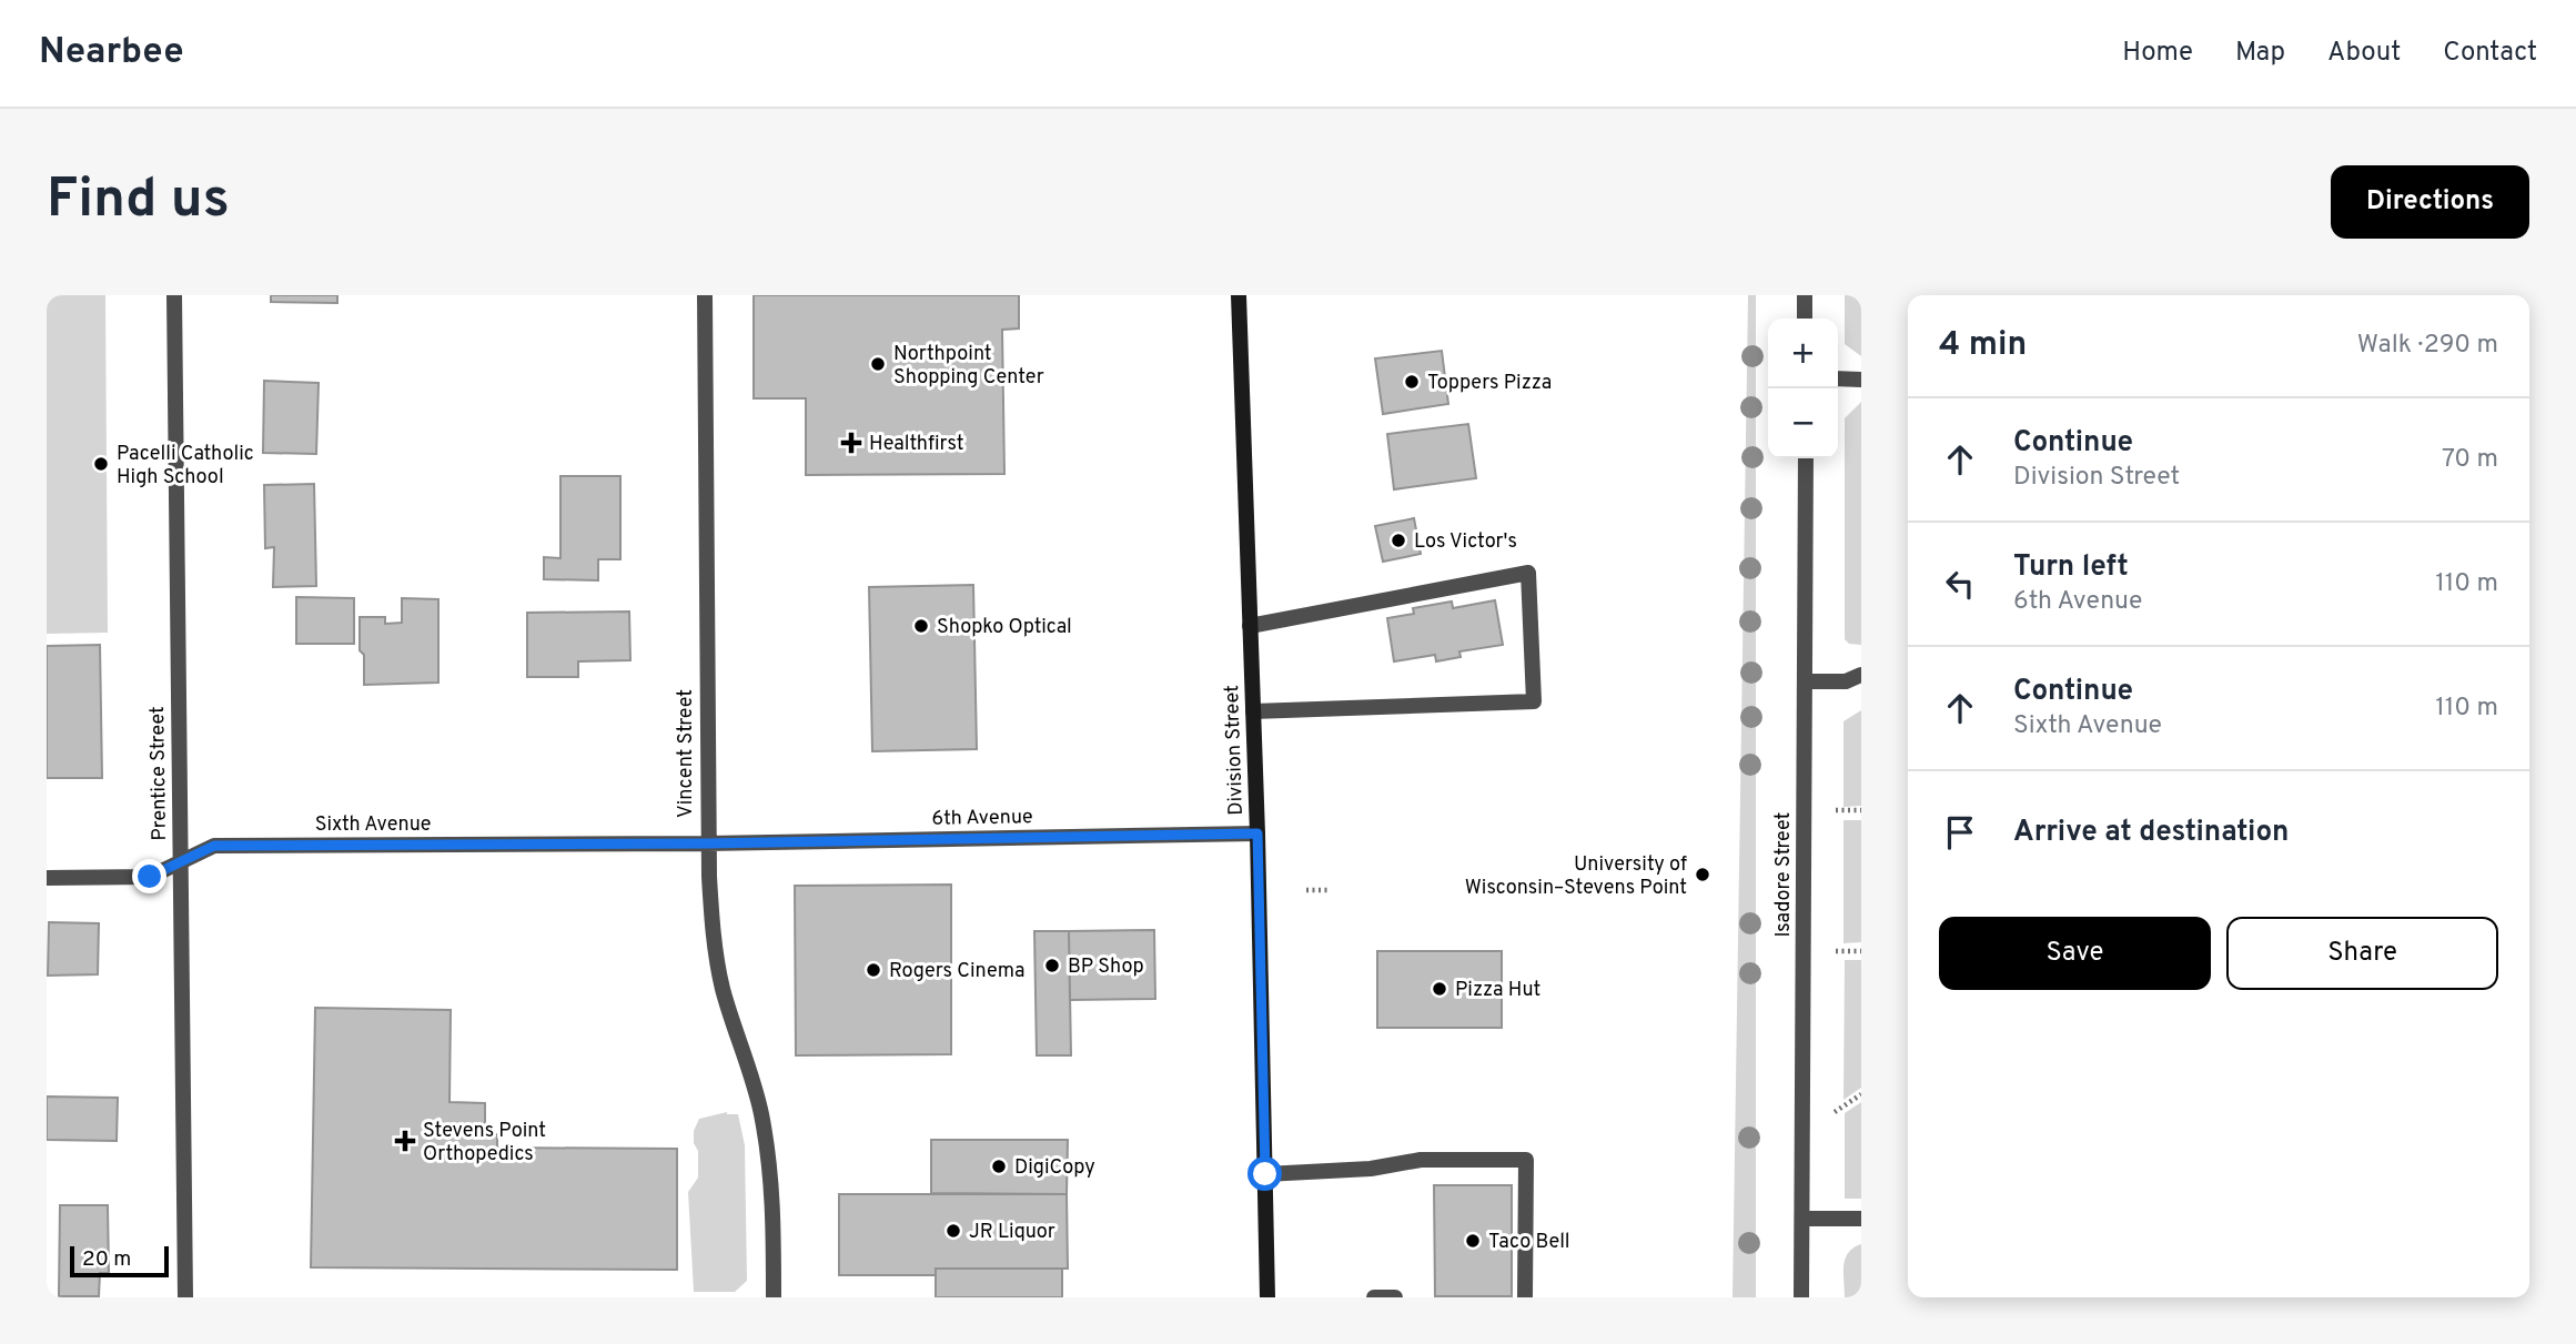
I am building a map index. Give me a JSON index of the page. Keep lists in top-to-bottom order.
{
  "streets": {
    "main road": ["Division Street"],
    "street": [
      "Vincent Street",
      "Prentice Street",
      "6th Avenue",
      "Sixth Avenue",
      "Isadore Street"
    ]
  },
  "crossings": [
    ["Division Street", "6th Avenue"],
    ["Vincent Street", "6th Avenue"],
    ["Vincent Street", "Sixth Avenue"],
    ["Prentice Street", "Sixth Avenue"],
    ["6th Avenue", "Sixth Avenue"]
  ],
  "places": {
    "other": [
      "Northpoint Shopping Center",
      "Toppers Pizza",
      "Pacelli Catholic High School",
      "Los Victor's",
      "Shopko Optical",
      "University of Wisconsin–Stevens Point",
      "BP Shop",
      "Rogers Cinema",
      "Pizza Hut",
      "DigiCopy",
      "JR Liquor",
      "Taco Bell"
    ],
    "health": ["Healthfirst", "Stevens Point Orthopedics"]
  },
  "scale_bar": "20 m",
  "page": {
    "header": "Nearbee",
    "nav": [
      "Home",
      "Map",
      "About",
      "Contact"
    ],
    "buttons": [
      "Directions",
      ["Save", "Share"]
    ],
    "title": "Find us",
    "heading": ["4 min", "Walk · 290 m"],
    "map_buttons": ["+", "−"],
    "list": [
      ["Continue", "Division Street", "70 m"],
      ["Turn left", "6th Avenue", "110 m"],
      ["Continue", "Sixth Avenue", "110 m"],
      "Arrive at destination"
    ],
    "scale": "20 m"
  }
}
